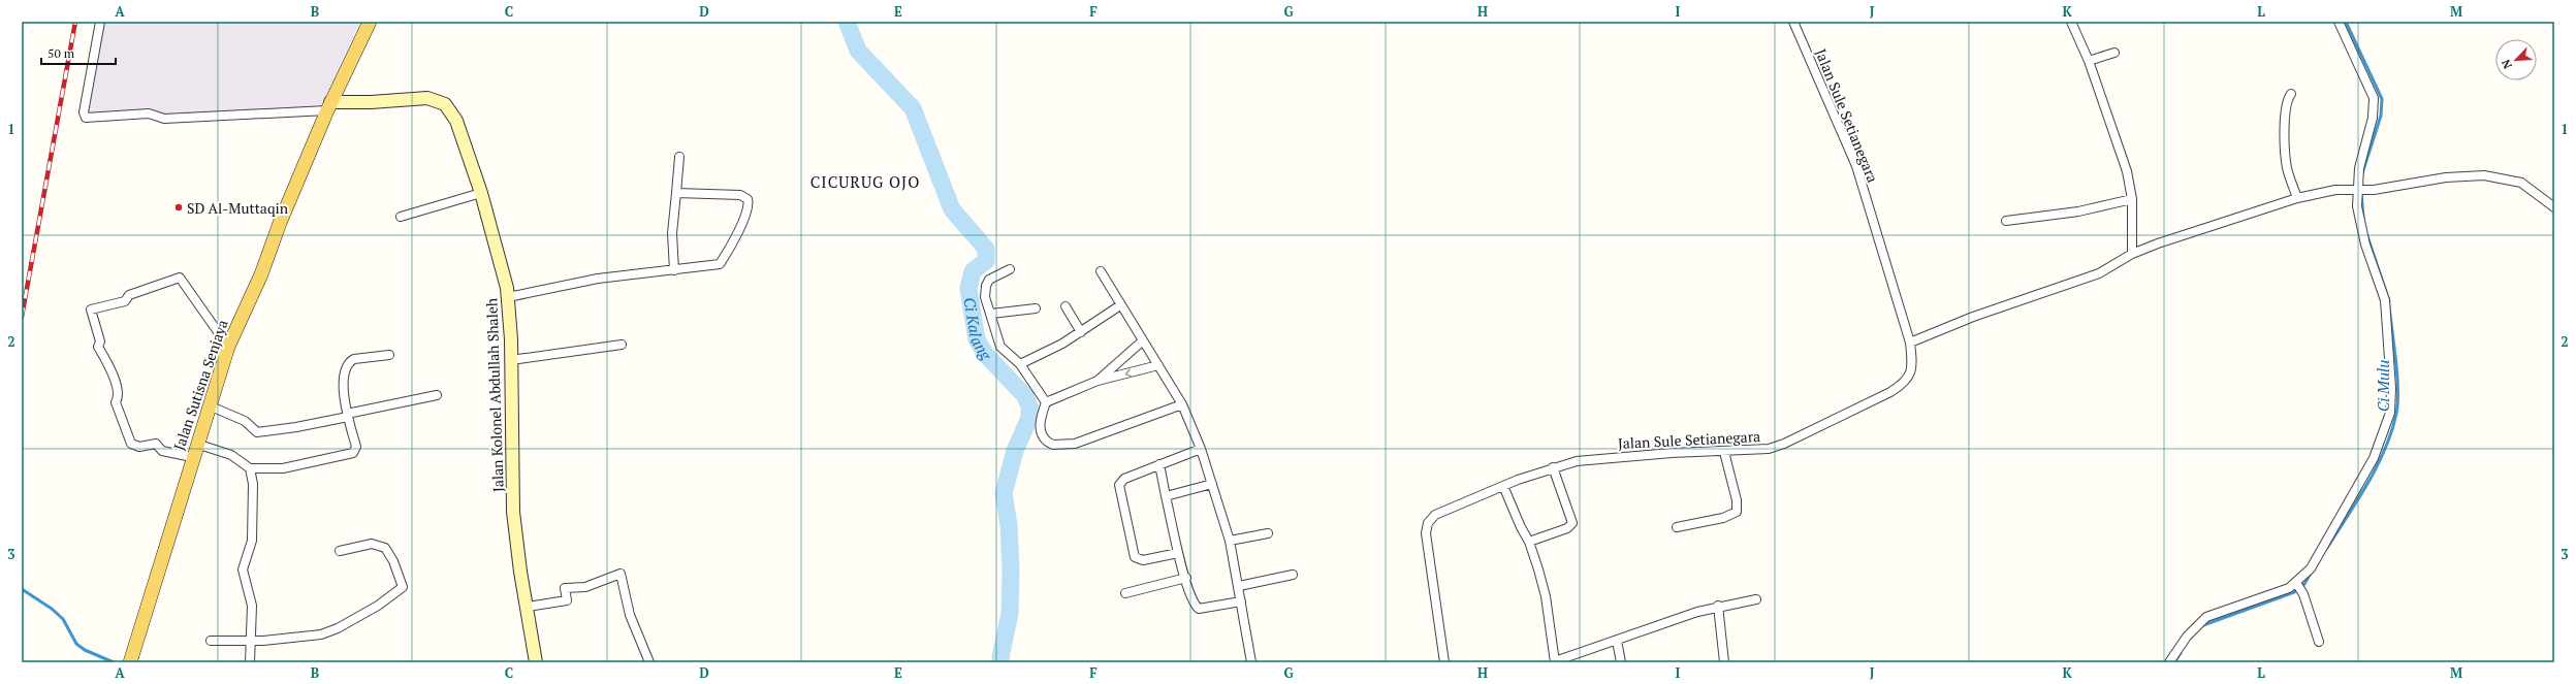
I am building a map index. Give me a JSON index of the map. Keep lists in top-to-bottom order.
{
  "streets": {
    "main road": ["Jalan Sutisna Senjaya", "Jalan Kolonel Abdullah Shaleh"],
    "street": ["Jalan Sule Setianegara"]
  },
  "crossings": [
    ["Jalan Sutisna Senjaya", "Jalan Kolonel Abdullah Shaleh"]
  ],
  "districts": ["CICURUG OJO"],
  "water": ["Ci Kalang", "Ci Mulu"],
  "places": ["SD Al-Muttaqin"],
  "scale_bar": "50 m",
  "north": "bottom left",
  "grid": {
    "columns": [
      "A",
      "B",
      "C",
      "D",
      "E",
      "F",
      "G",
      "H",
      "I",
      "J",
      "K",
      "L",
      "M"
    ],
    "rows": ["1", "2", "3"]
  }
}
